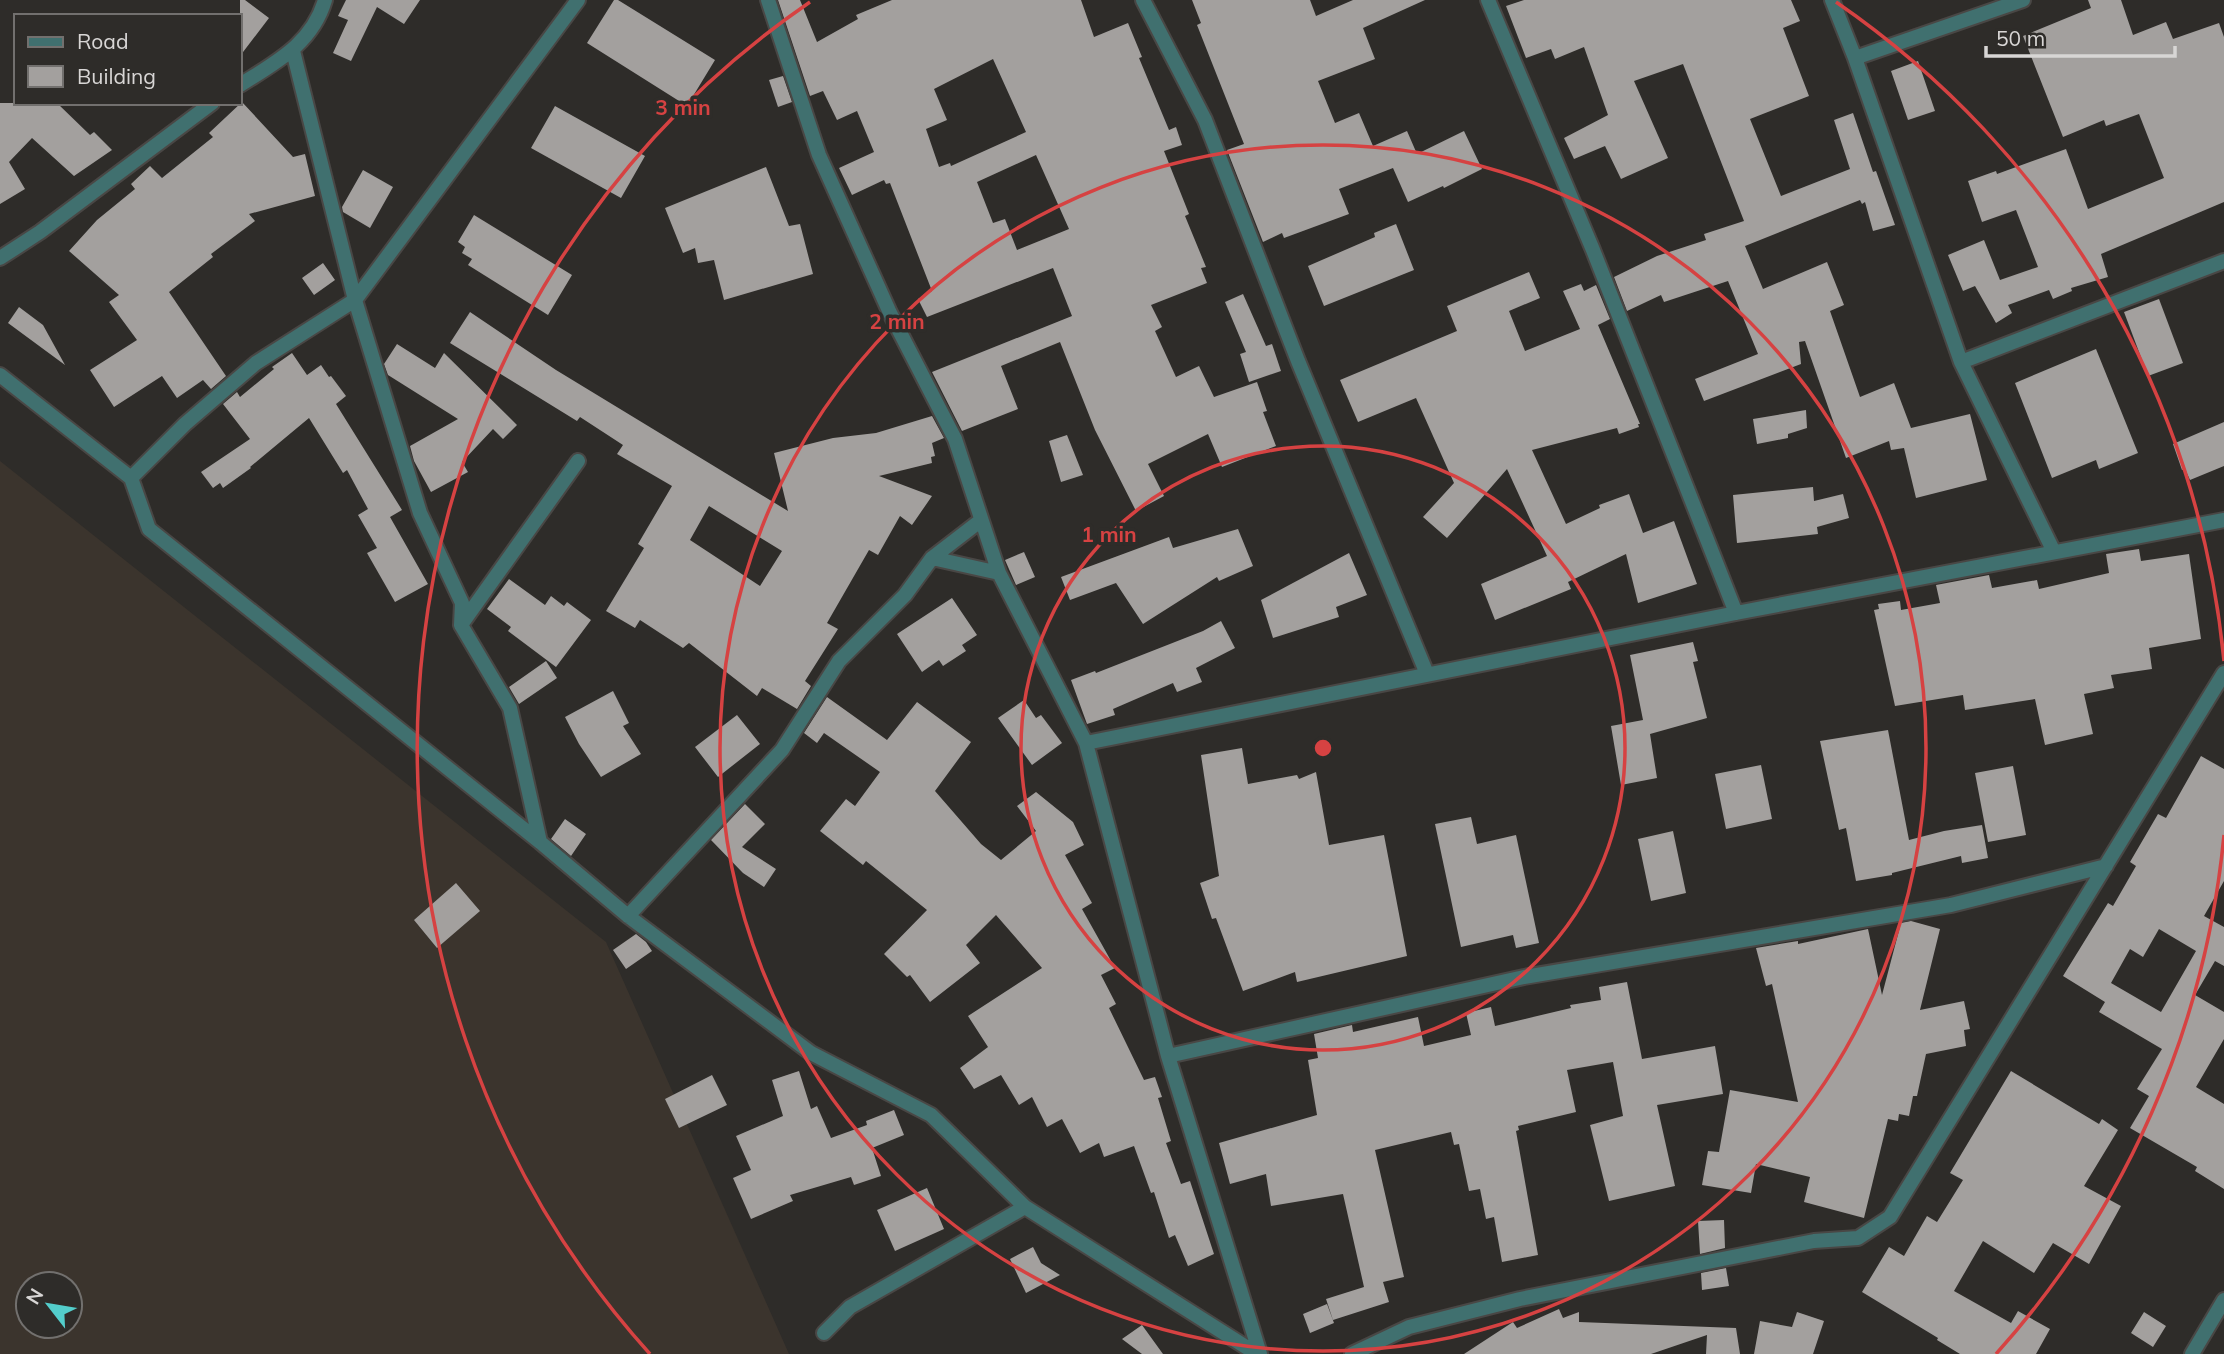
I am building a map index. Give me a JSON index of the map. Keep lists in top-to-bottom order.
{
  "legend": ["Road", "Building"],
  "scale_bar": "50 m",
  "north": "top left",
  "rings": ["3 min", "2 min", "1 min"]
}
